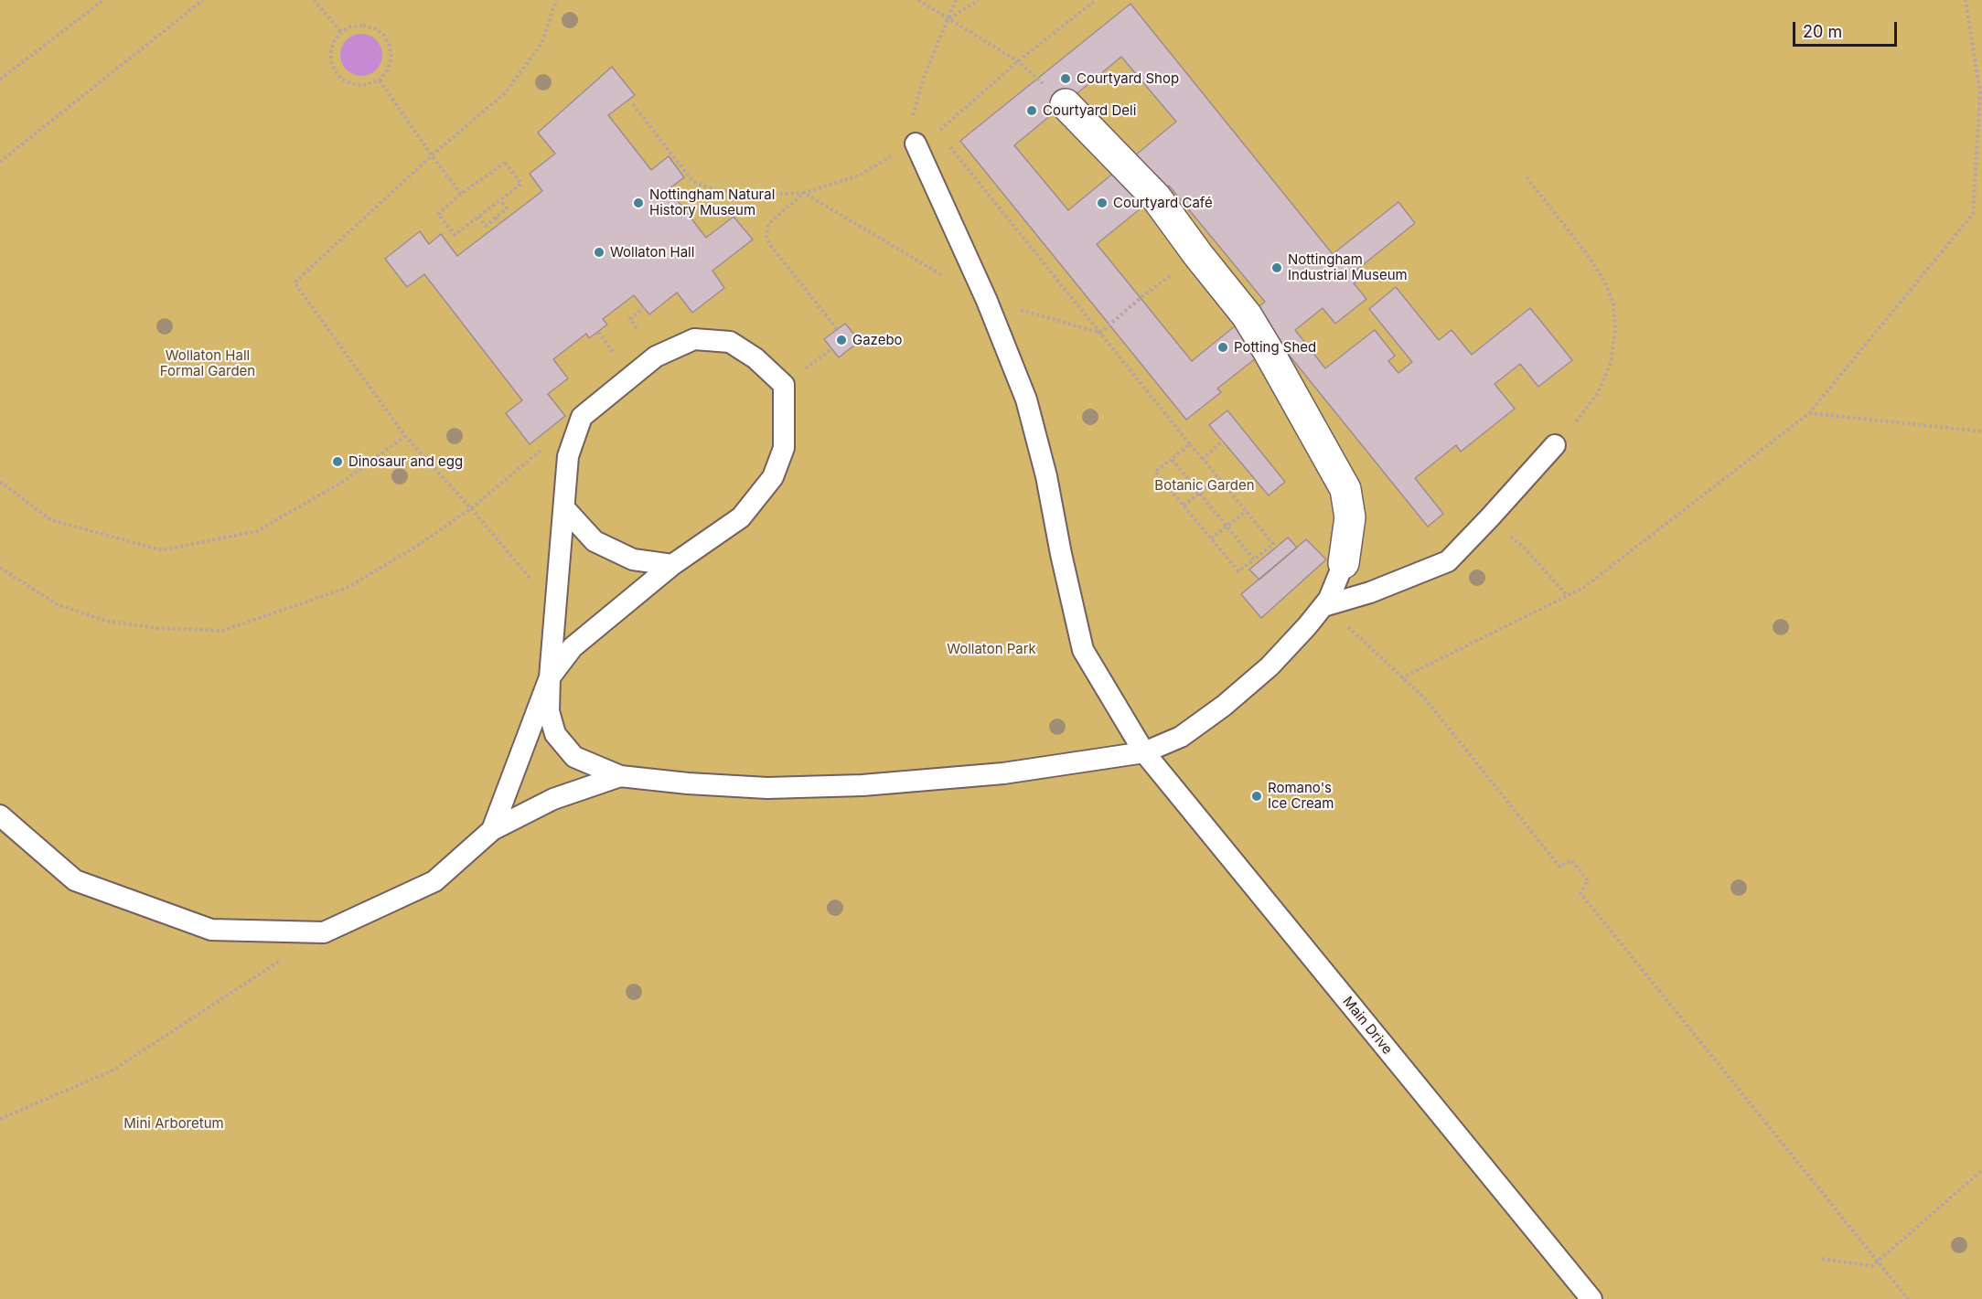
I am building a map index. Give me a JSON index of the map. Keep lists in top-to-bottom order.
{
  "streets": {
    "lane": ["Main Drive"]
  },
  "parks": [
    "Wollaton Hall Formal Garden",
    "Botanic Garden",
    "Wollaton Park",
    "Mini Arboretum"
  ],
  "places": [
    "Courtyard Shop",
    "Courtyard Deli",
    "Nottingham Natural History Museum",
    "Courtyard Café",
    "Wollaton Hall",
    "Nottingham Industrial Museum",
    "Gazebo",
    "Potting Shed",
    "Dinosaur and egg",
    "Romano's Ice Cream"
  ],
  "scale_bar": "20 m"
}
